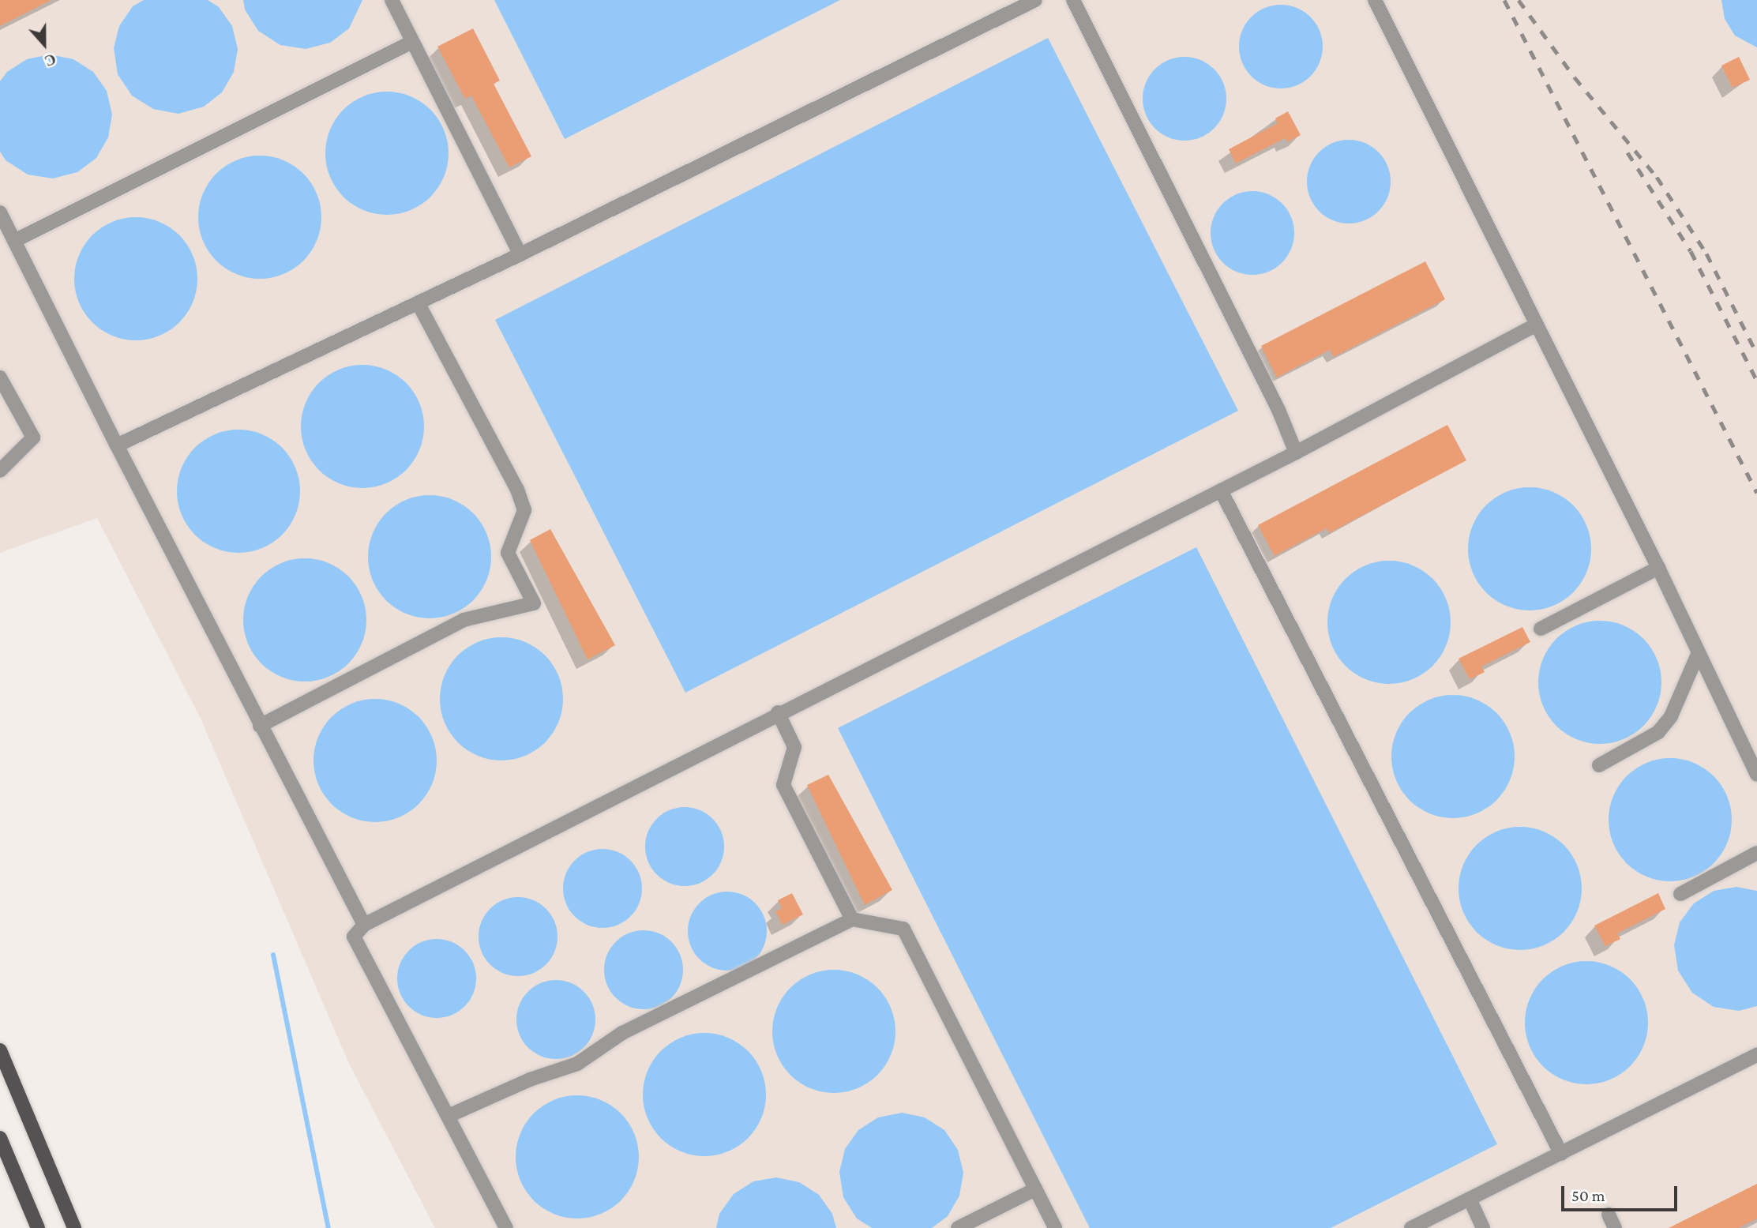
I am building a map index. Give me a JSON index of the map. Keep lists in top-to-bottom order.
{
  "scale_bar": "50 m",
  "north": "bottom"
}
